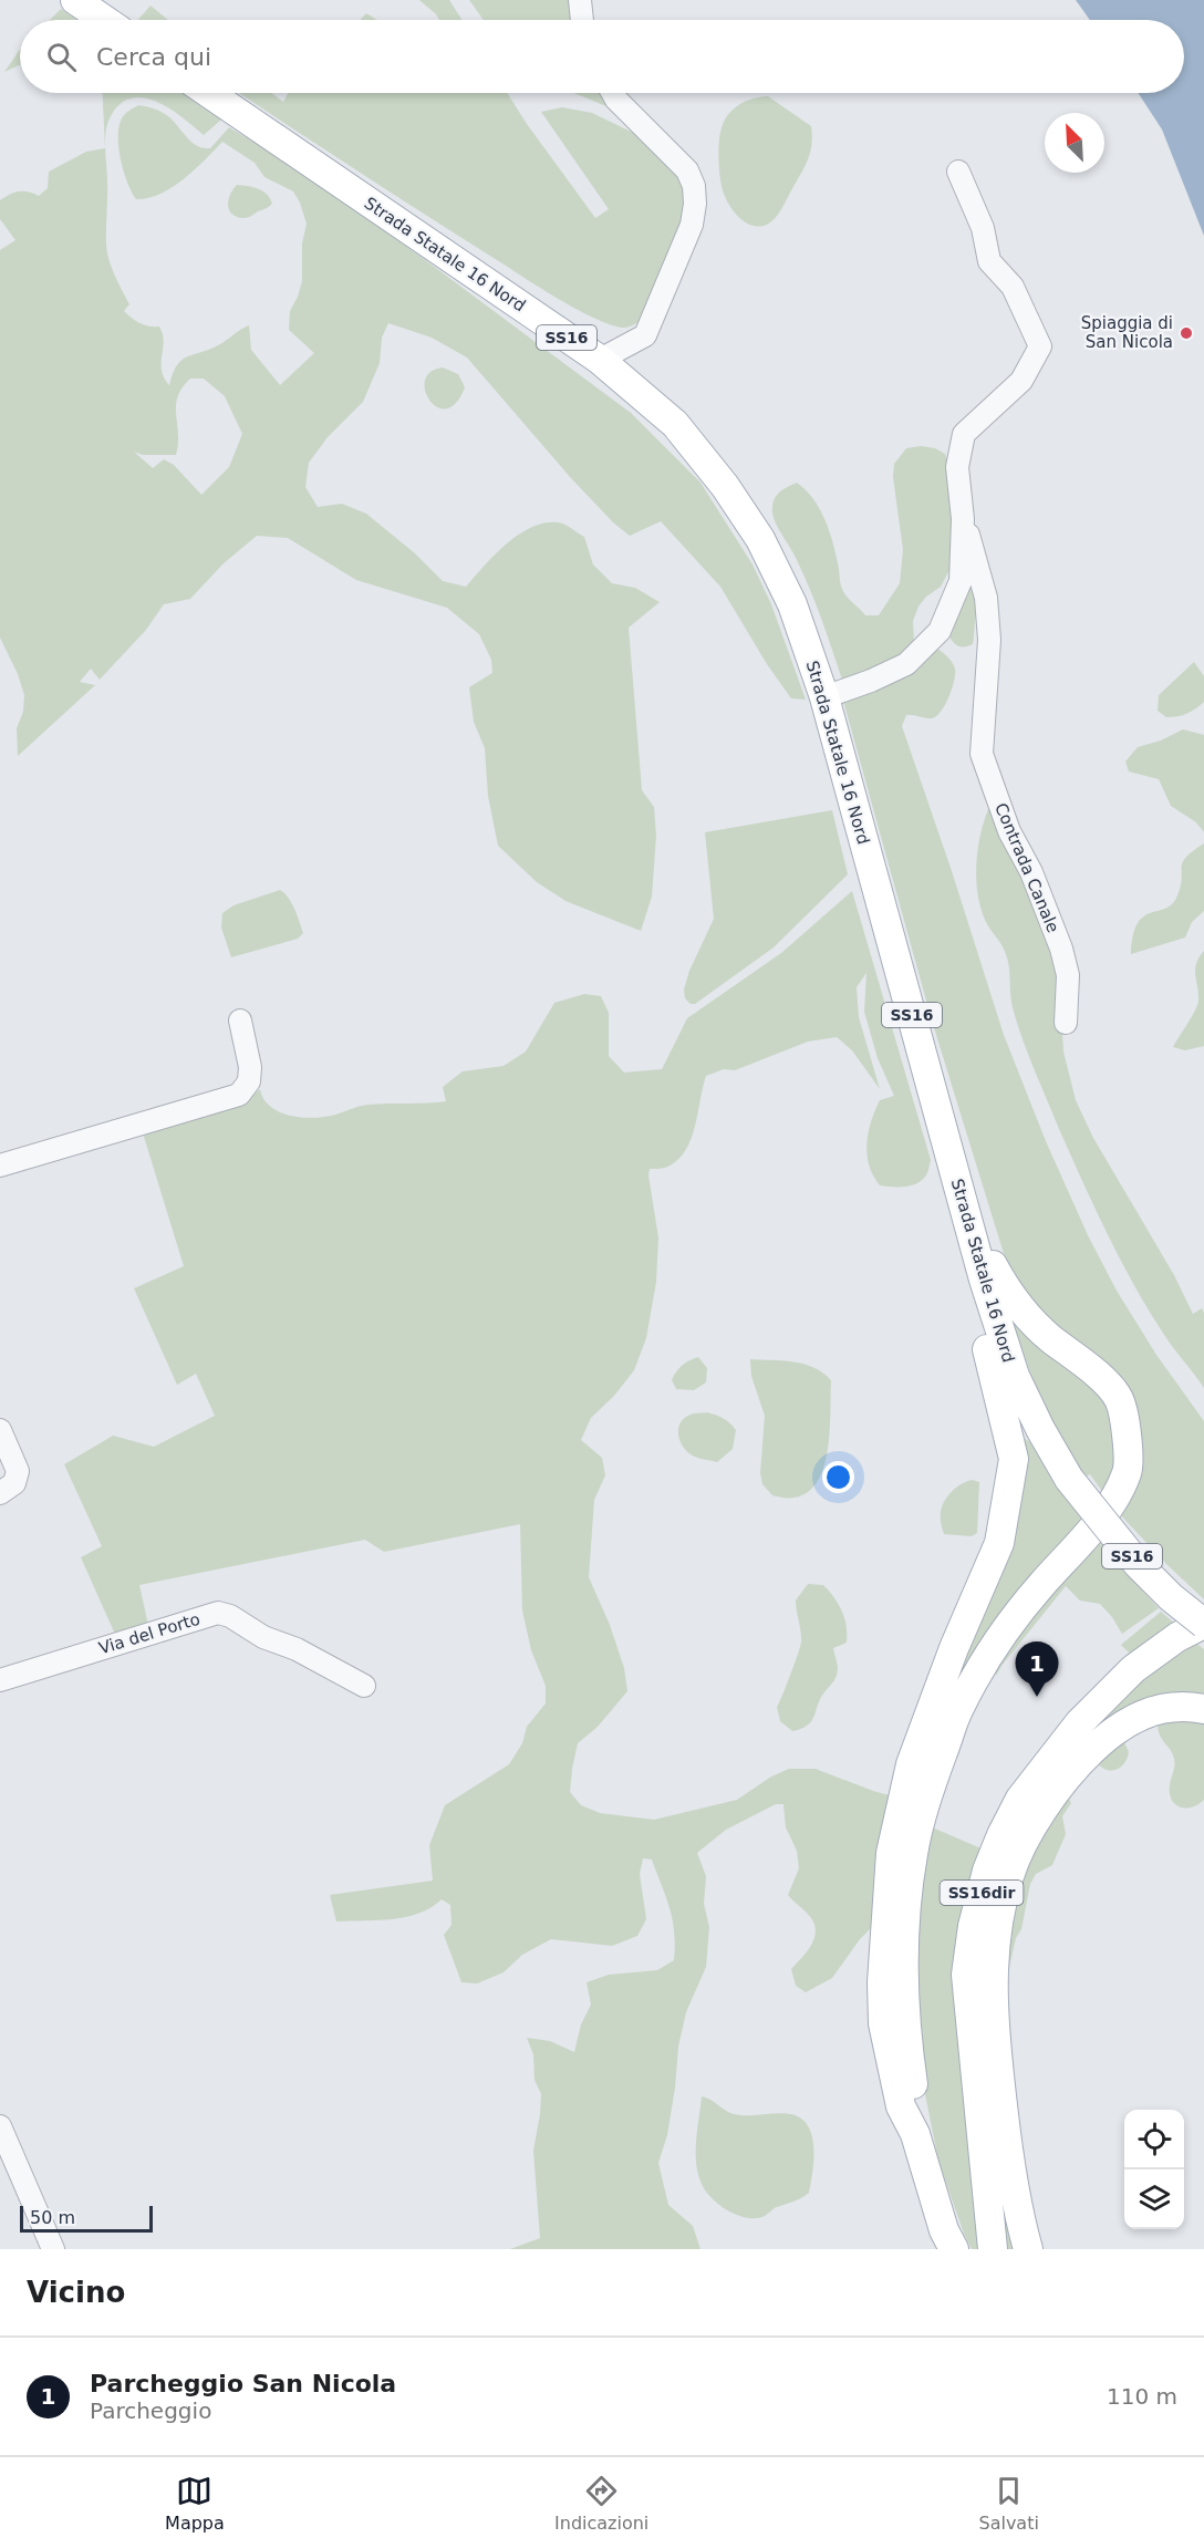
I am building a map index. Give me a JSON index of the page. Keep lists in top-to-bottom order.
{
  "streets": {
    "main road": ["Strada Statale 16 Nord", "SS16", "SS16dir"],
    "street": ["Contrada Canale", "Via del Porto"]
  },
  "crossings": [
    ["Strada Statale 16 Nord", "Contrada Canale"],
    ["Strada Statale 16 Nord", "SS16dir"]
  ],
  "places": ["Spiaggia di San Nicola"],
  "scale_bar": "50 m",
  "north": "top left",
  "page": {
    "search": "Cerca qui",
    "pins": "1",
    "scale": "50 m",
    "heading": "Vicino",
    "list": [
      {
        "mark": "1",
        "name": "Parcheggio San Nicola",
        "note": "Parcheggio",
        "value": "110 m"
      }
    ],
    "nav": ["Mappa", "Indicazioni", "Salvati"]
  }
}
